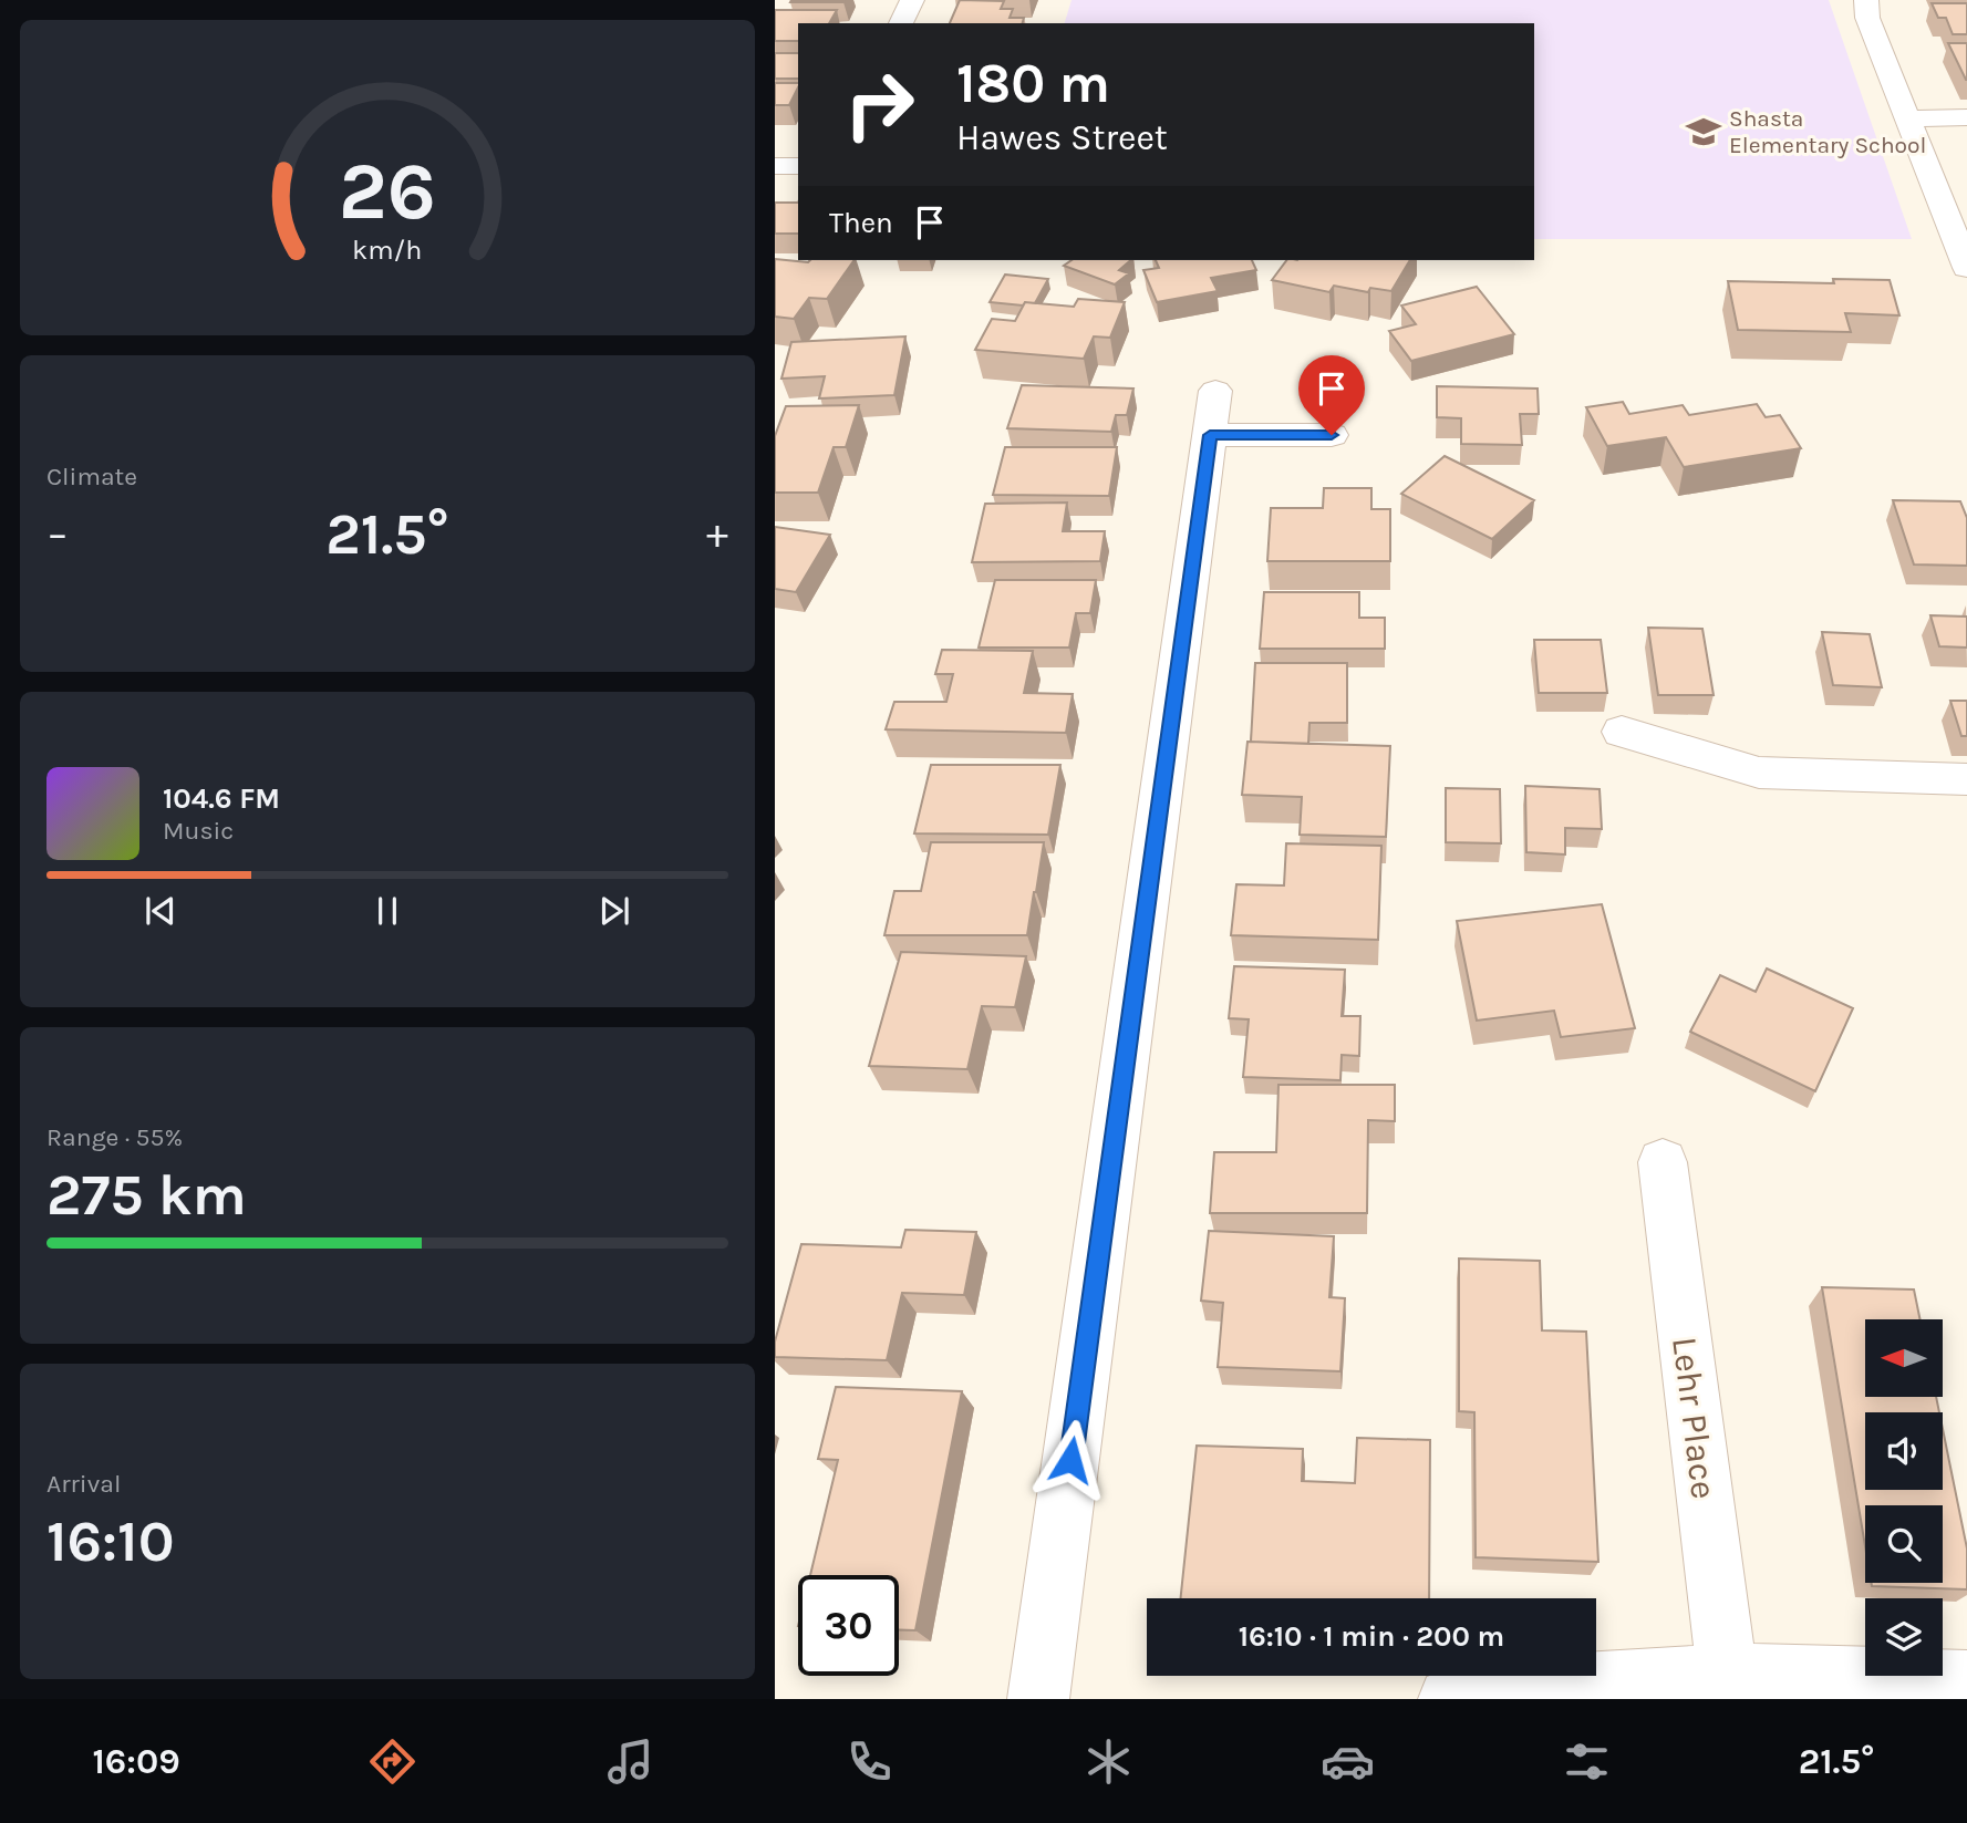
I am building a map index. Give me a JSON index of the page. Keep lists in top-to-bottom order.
{
  "streets": {
    "street": ["Lehr Place"]
  },
  "places": {
    "school or university": ["Shasta Elementary School"]
  },
  "north": "left",
  "page": {
    "turn": ["180 m", "Hawes Street"],
    "then": "Then",
    "tile": [
      "Climate",
      ["Range · 55%", "275 km"],
      ["Arrival", "16:10"]
    ],
    "heat": ["−", "21.5°", "+"],
    "song": ["104.6 FM", "Music"],
    "limit": "30",
    "trip": "16:10 · 1 min · 200 m",
    "tabs": ["16:09", "21.5°"],
    "gauge": ["26", "km/h"]
  }
}
